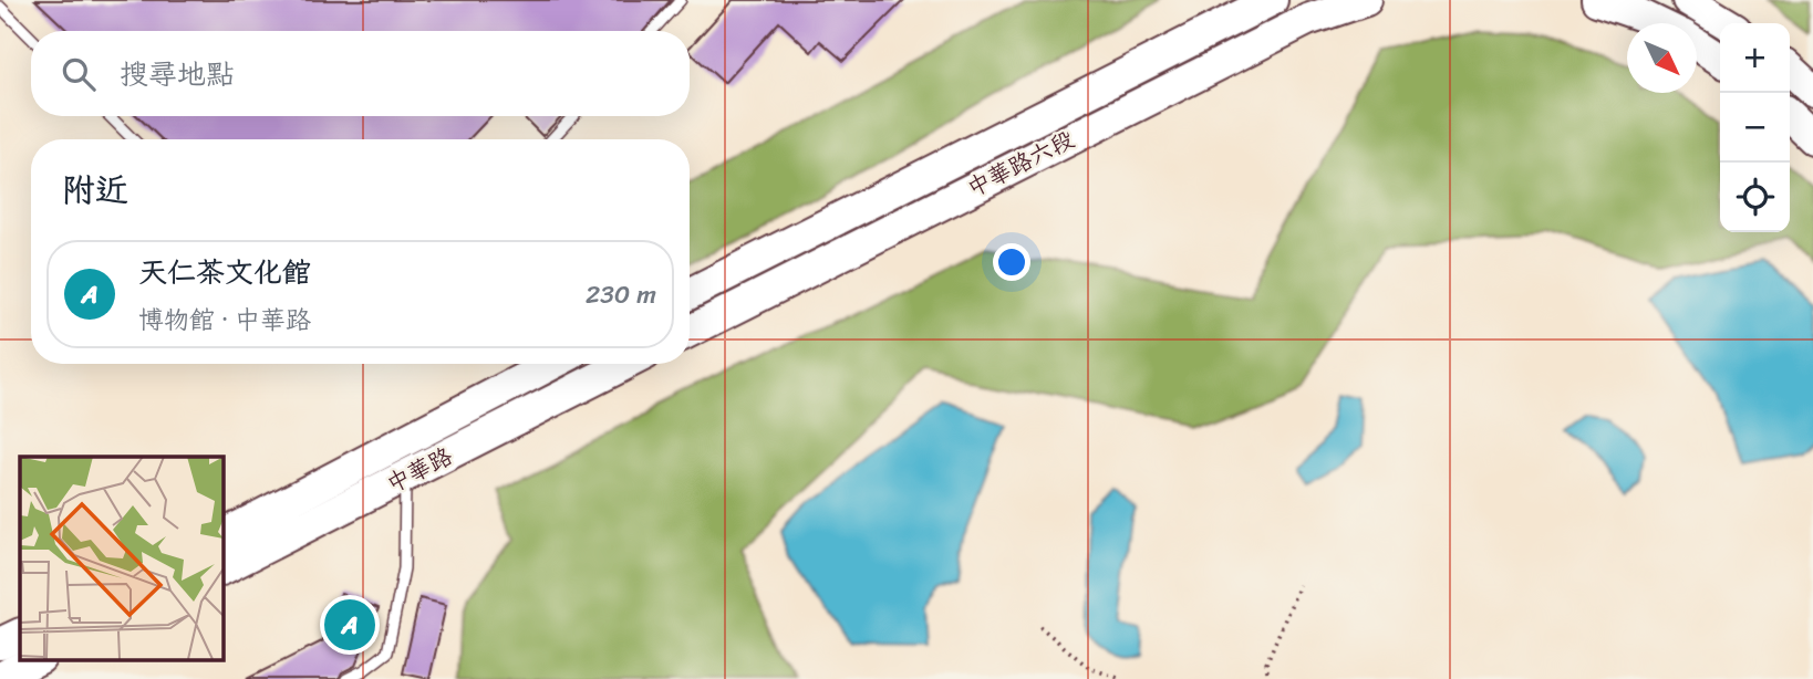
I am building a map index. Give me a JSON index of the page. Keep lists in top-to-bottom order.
{
  "streets": {
    "main road": ["中華路六段", "中華路"]
  },
  "north": "bottom right",
  "page": {
    "map_buttons": ["+", "−"],
    "search": "搜尋地點",
    "heading": "附近",
    "list": [
      {
        "mark": "A",
        "name": "天仁茶文化館",
        "note": "博物館 · 中華路",
        "value": "230 m"
      }
    ],
    "pins": "A"
  }
}
